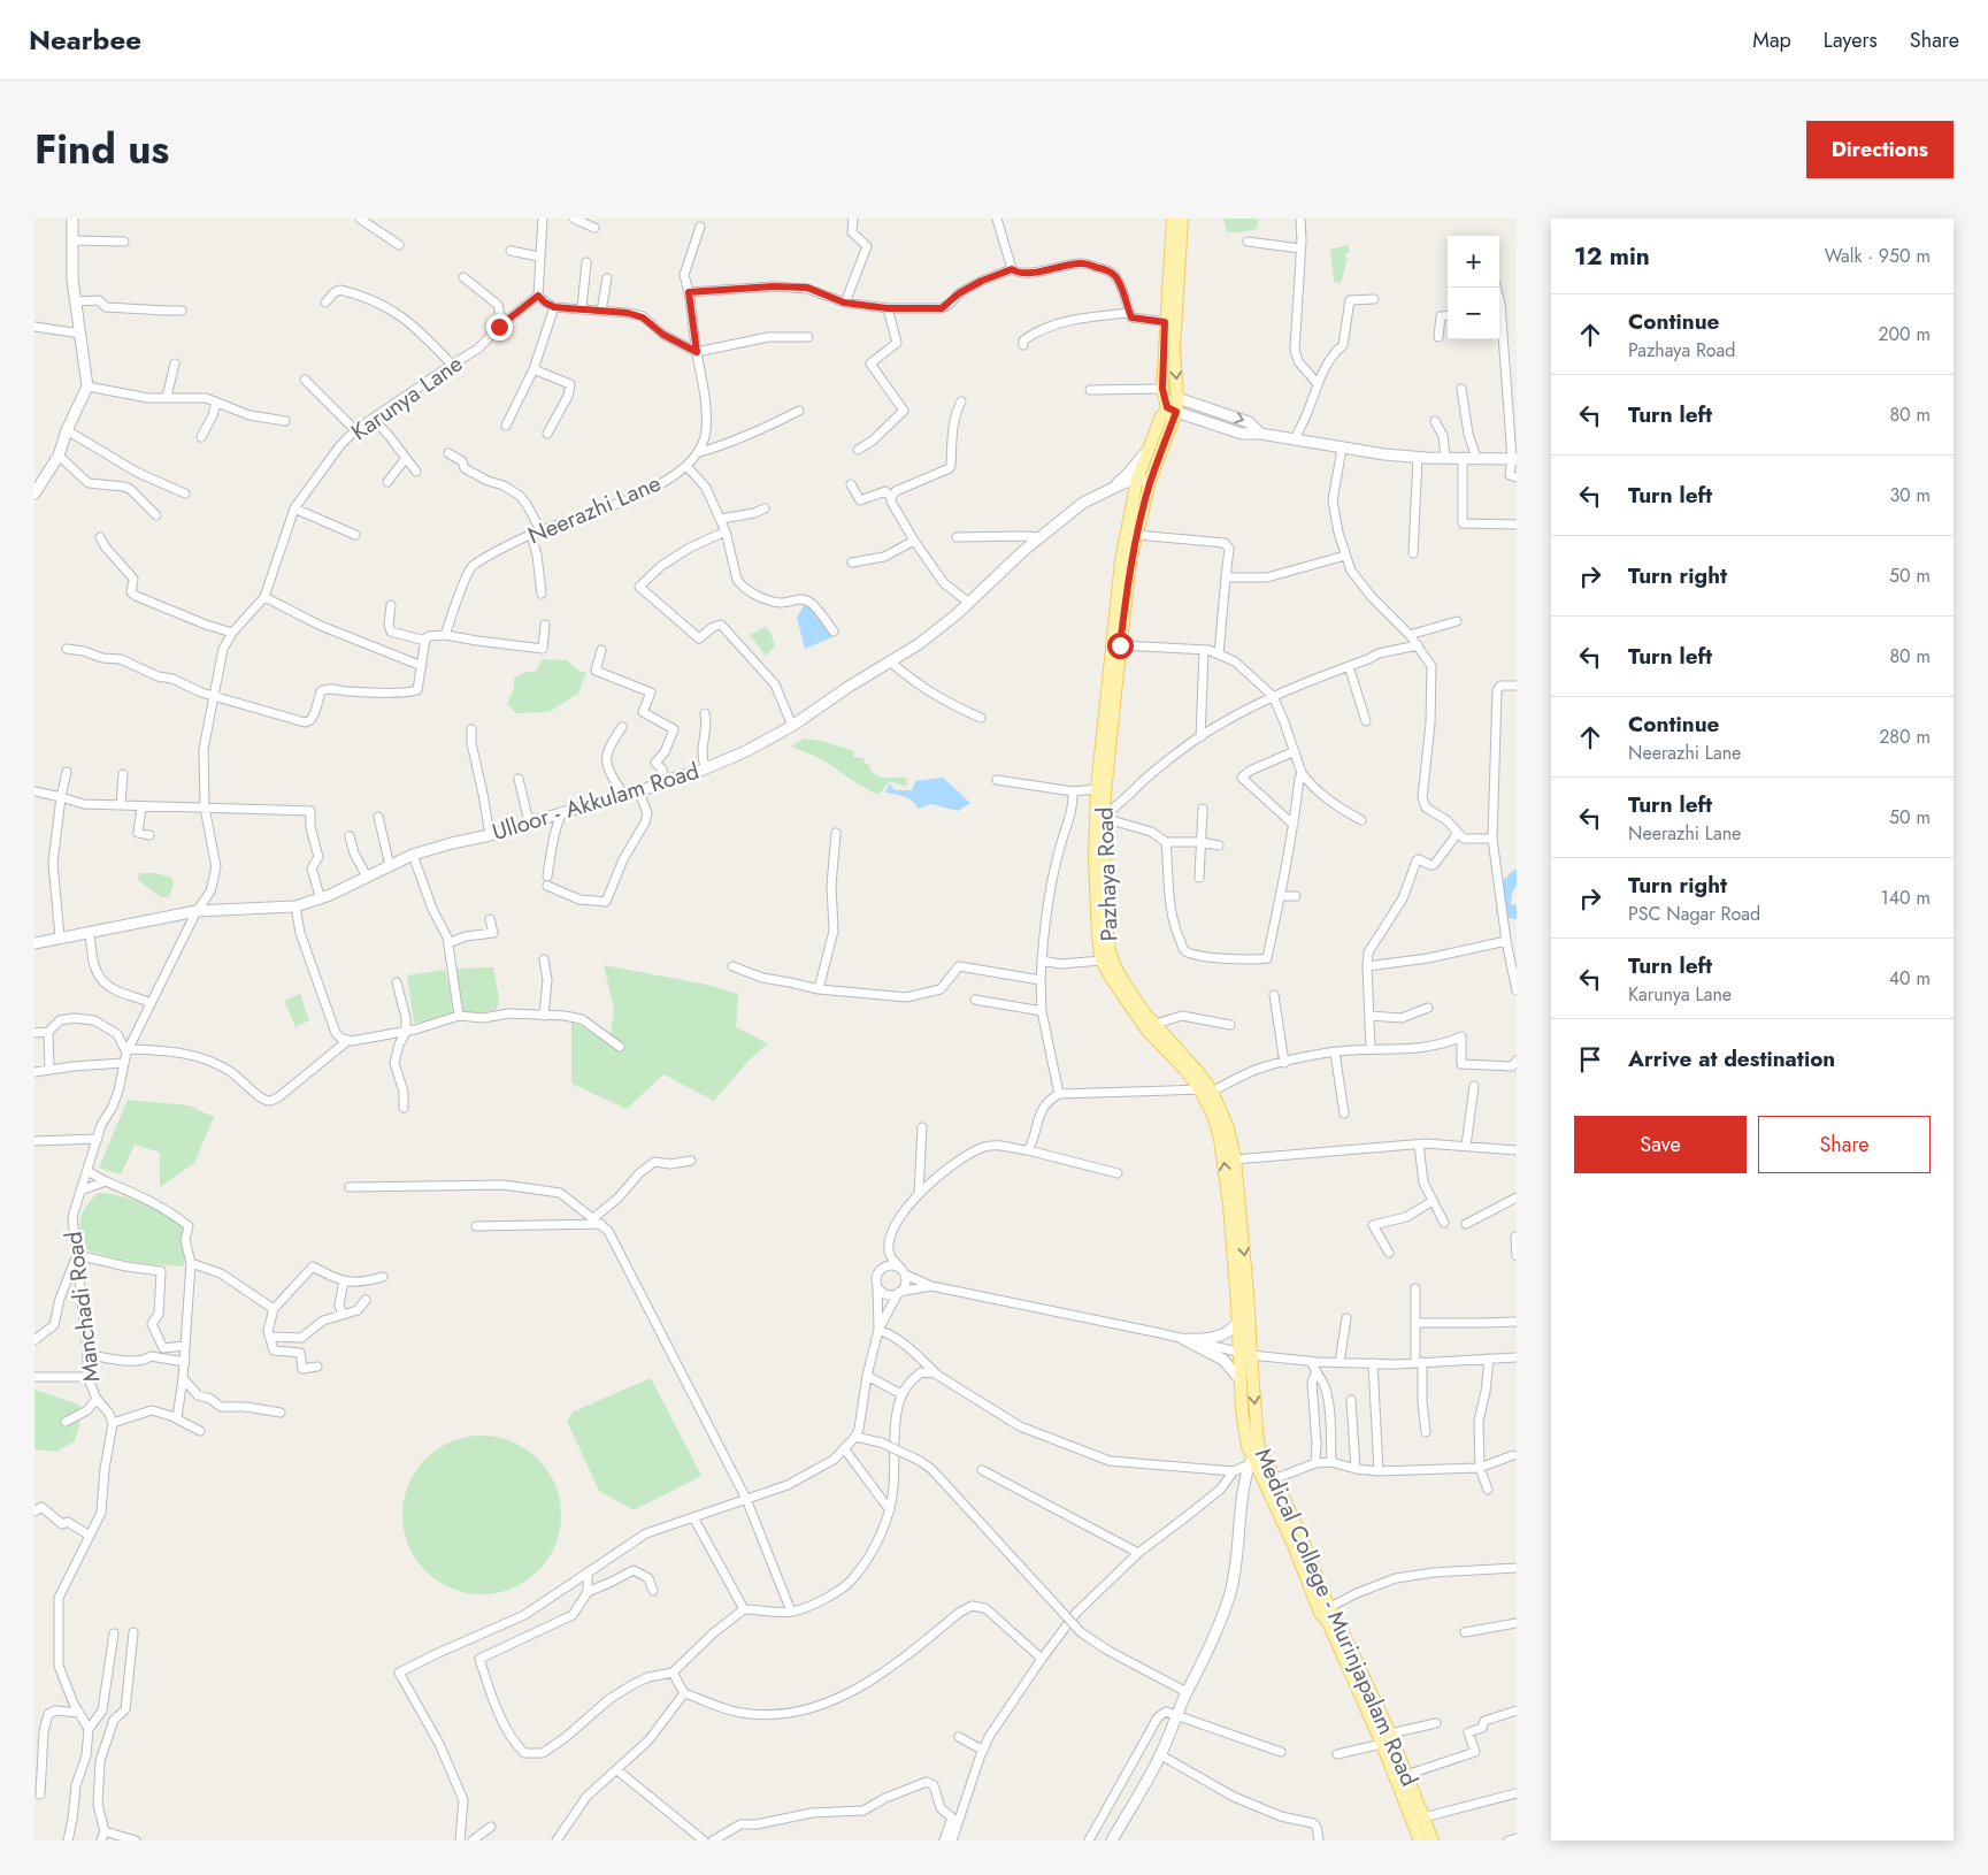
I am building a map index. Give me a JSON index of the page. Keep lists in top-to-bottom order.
{
  "streets": {
    "main road": ["Ulloor - Akkulam Road", "Pazhaya Road", "Medical College - Murinjapalam Road"],
    "street": ["Karunya Lane", "Neerazhi Lane", "Manchadi Road"]
  },
  "crossings": [
    ["Karunya Lane", "Ulloor - Akkulam Road"],
    ["Karunya Lane", "Manchadi Road"],
    ["Ulloor - Akkulam Road", "Manchadi Road"],
    ["Pazhaya Road", "Medical College - Murinjapalam Road"]
  ],
  "page": {
    "header": "Nearbee",
    "nav": ["Map", "Layers", "Share"],
    "title": "Find us",
    "buttons": [
      "Directions",
      ["Save", "Share"]
    ],
    "heading": ["12 min", "Walk · 950 m"],
    "map_buttons": ["+", "−"],
    "list": [
      ["Continue", "Pazhaya Road", "200 m"],
      ["Turn left", "80 m"],
      ["Turn left", "30 m"],
      ["Turn right", "50 m"],
      ["Turn left", "80 m"],
      ["Continue", "Neerazhi Lane", "280 m"],
      ["Turn left", "Neerazhi Lane", "50 m"],
      ["Turn right", "PSC Nagar Road", "140 m"],
      ["Turn left", "Karunya Lane", "40 m"],
      "Arrive at destination"
    ]
  }
}
